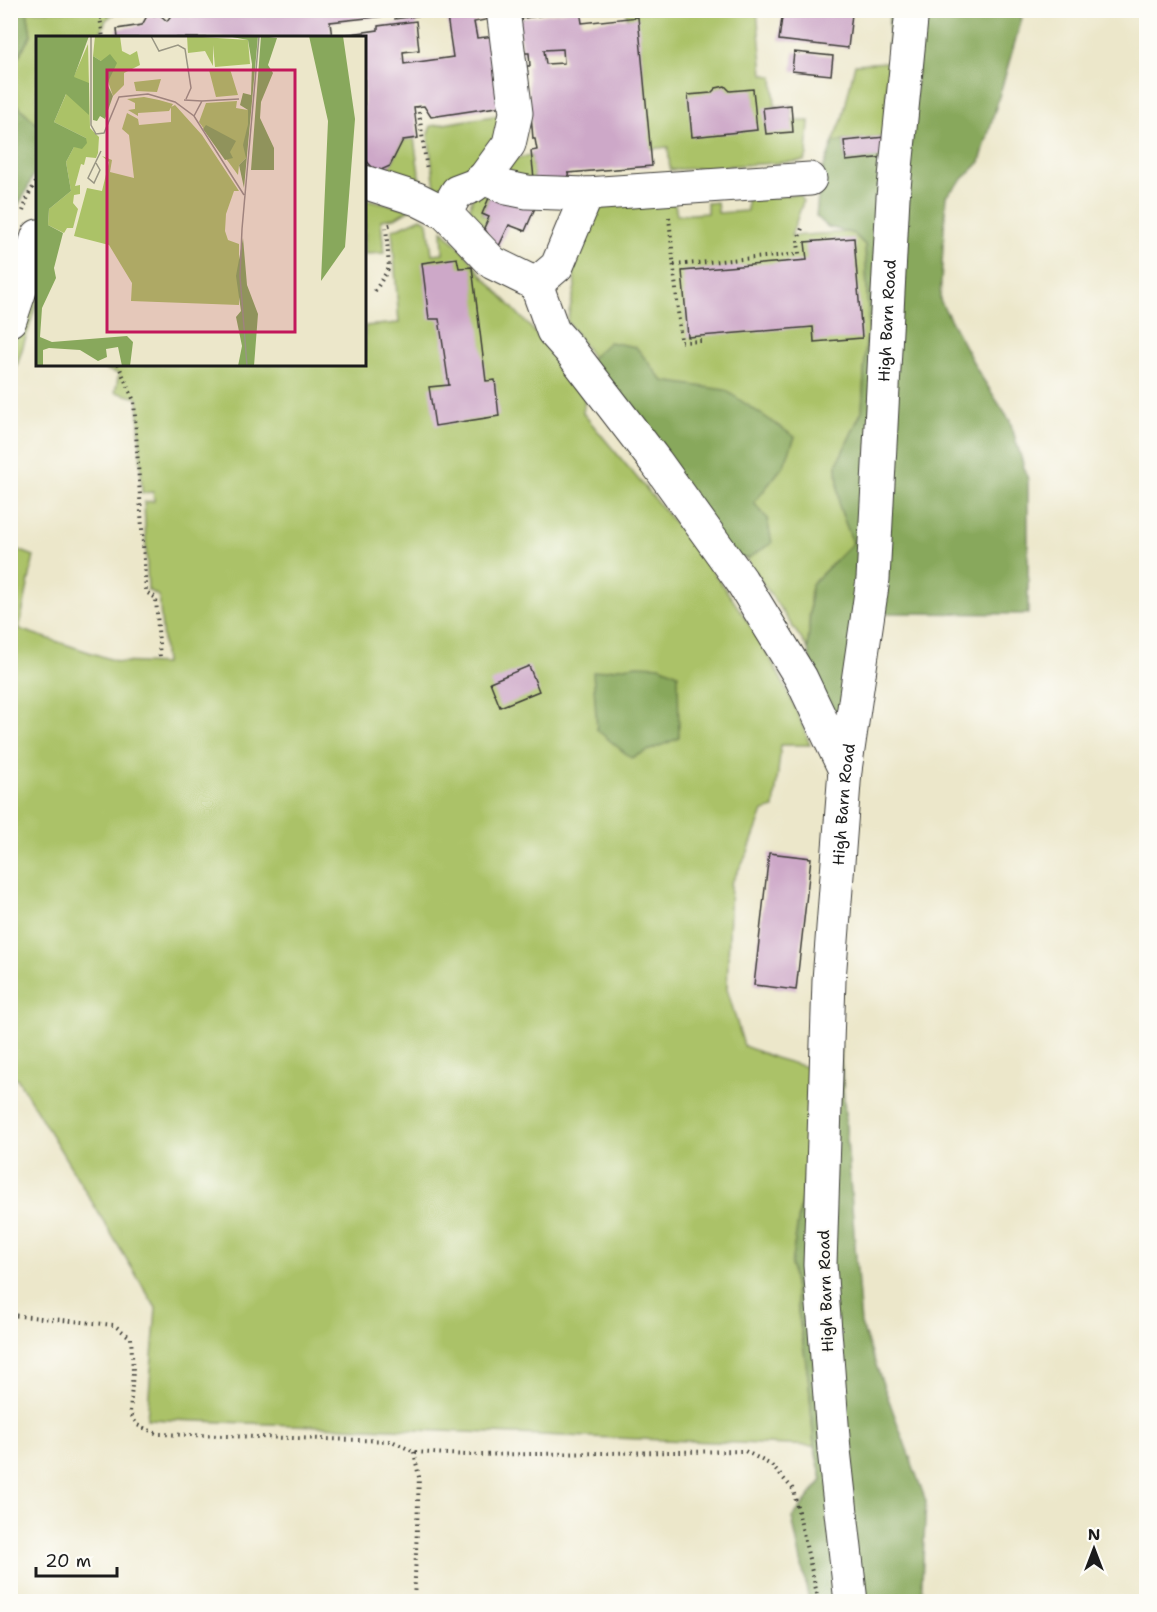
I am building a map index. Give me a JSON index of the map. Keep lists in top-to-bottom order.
{
  "streets": {
    "street": ["High Barn Road"]
  },
  "scale_bar": "20 m",
  "north": "top"
}
